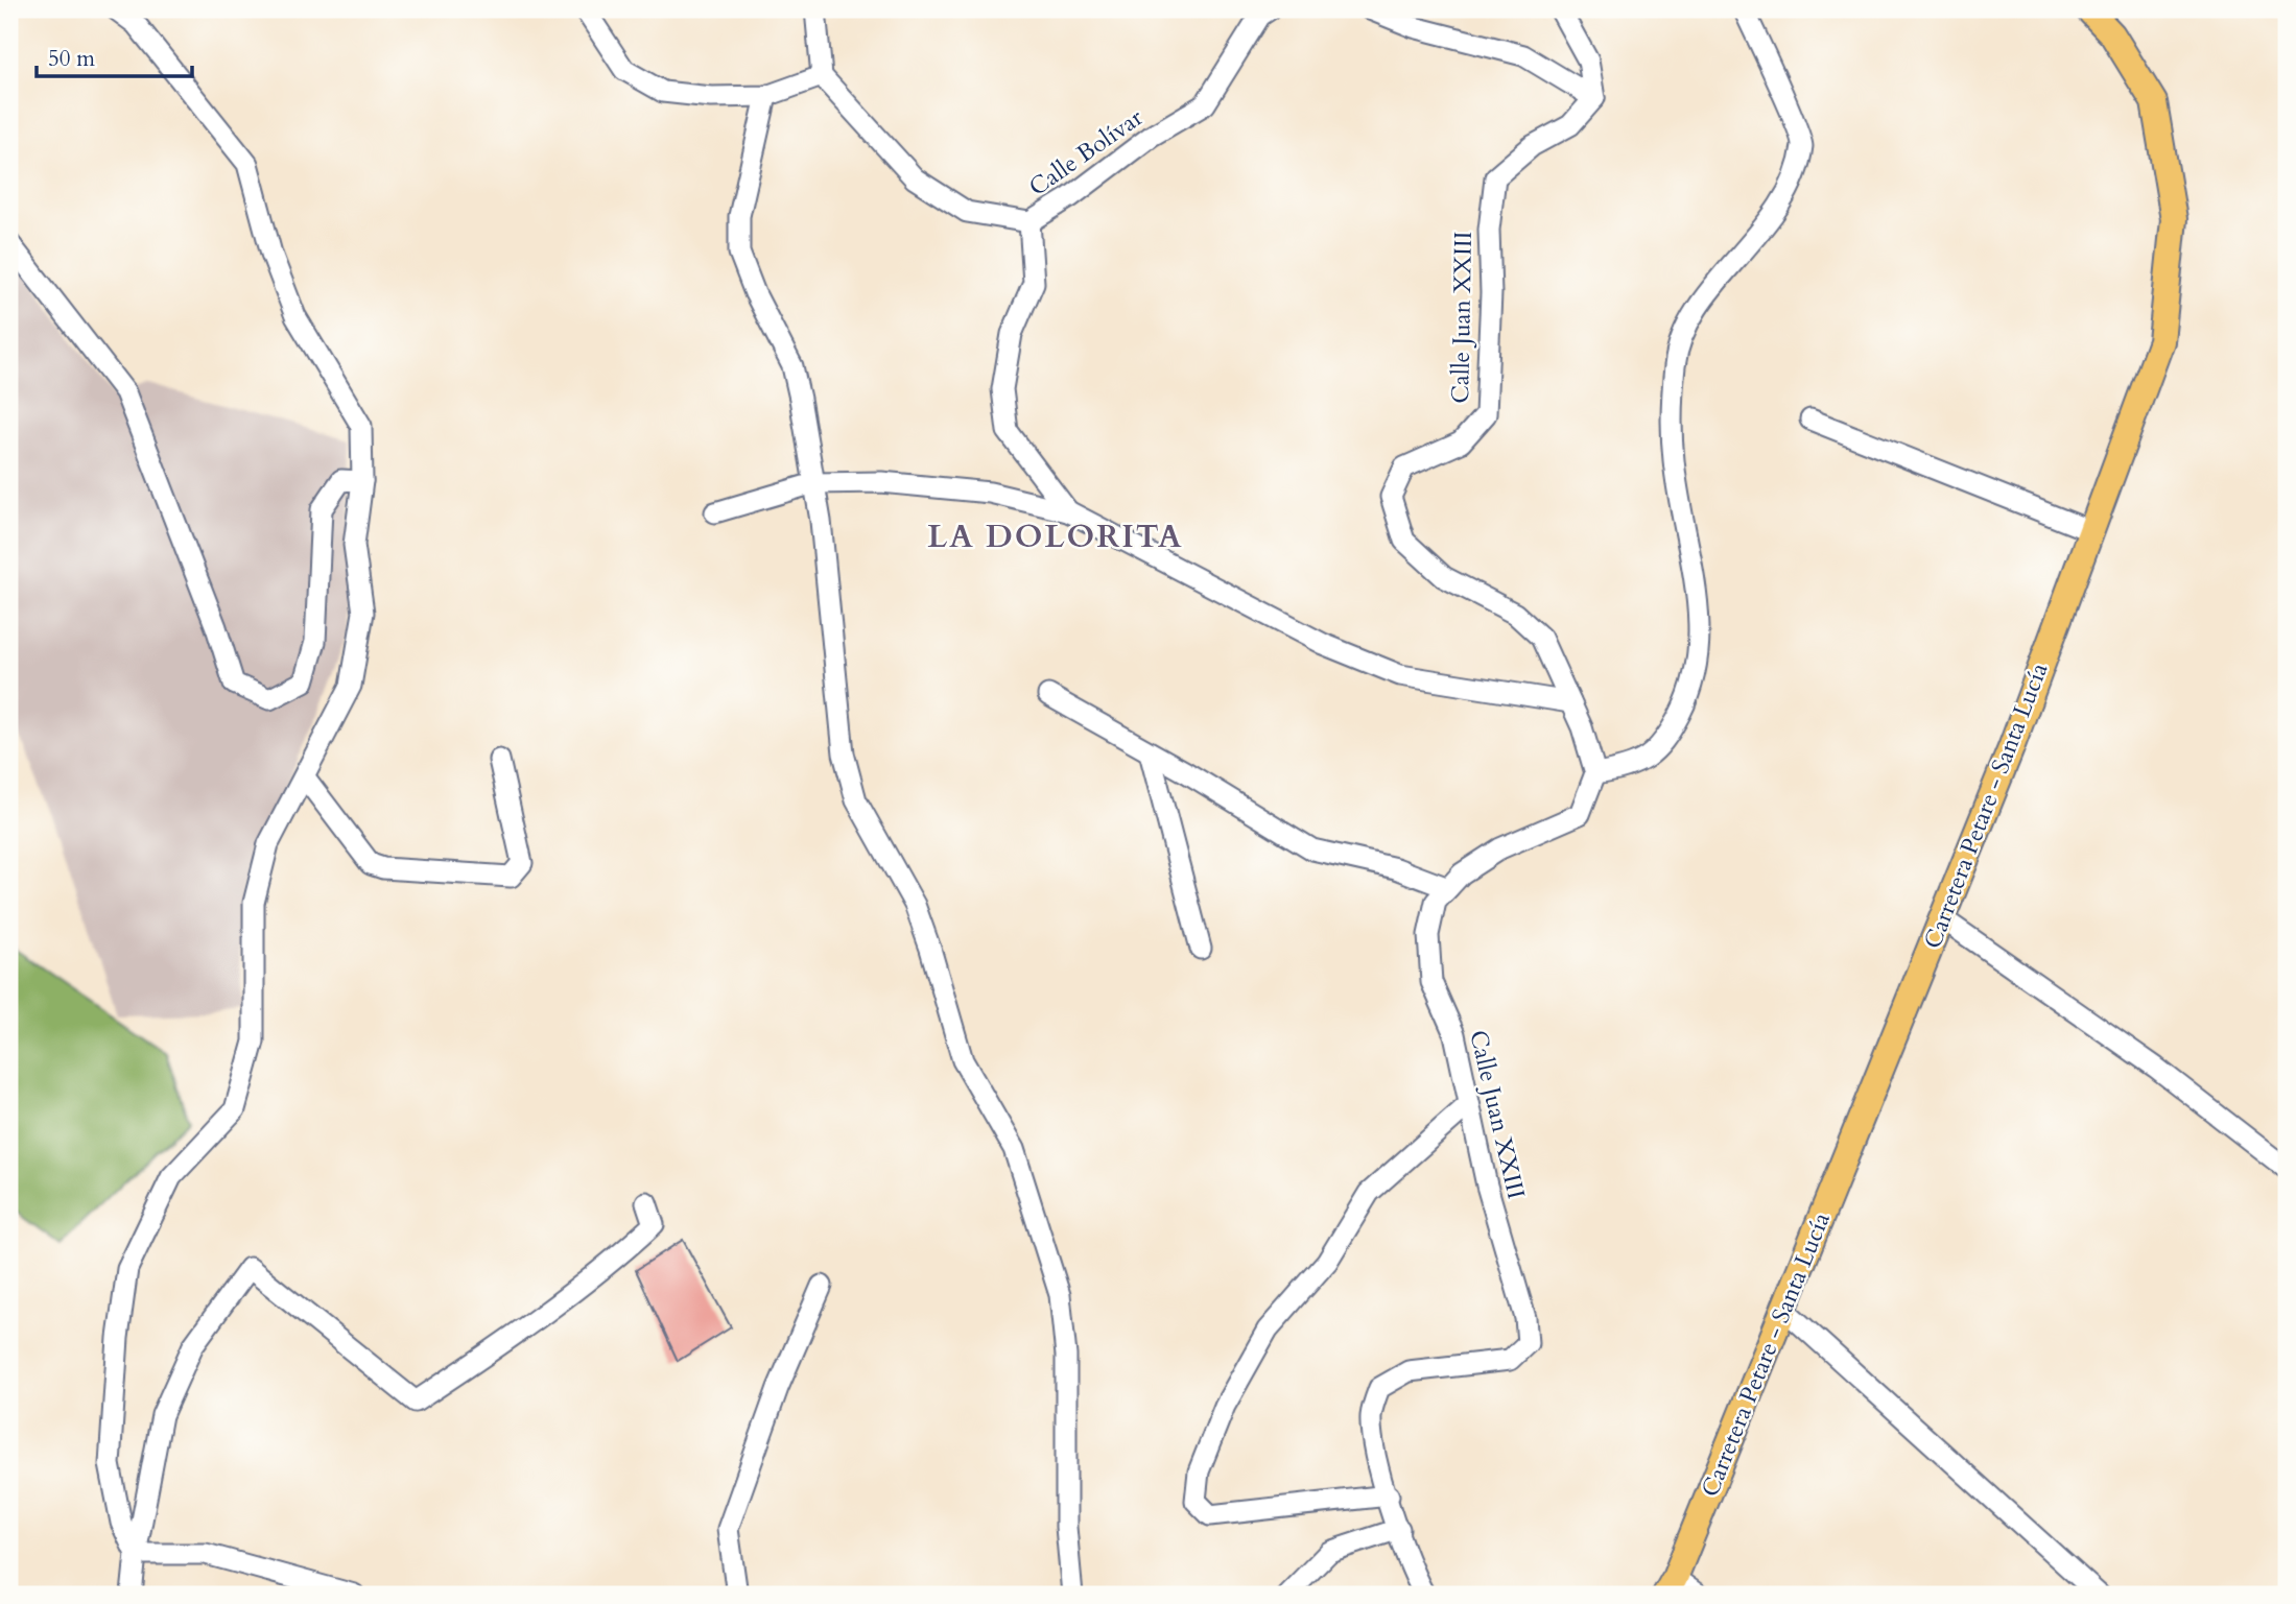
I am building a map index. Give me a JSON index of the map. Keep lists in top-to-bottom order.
{
  "streets": {
    "main road": ["Carretera Petare - Santa Lucía"],
    "street": ["Calle Bolívar", "Calle Juan XXIII"]
  },
  "districts": ["LA DOLORITA"],
  "scale_bar": "50 m"
}
